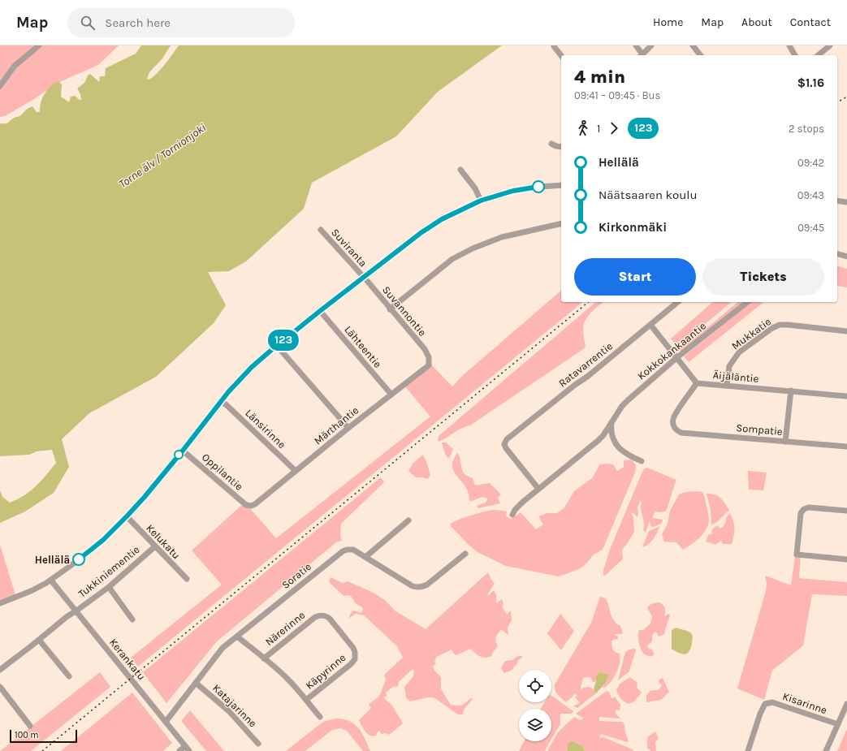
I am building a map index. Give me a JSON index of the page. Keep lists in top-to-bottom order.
{
  "streets": {
    "street": [
      "Suviranta",
      "Suvannontie",
      "Mukkatie",
      "Lähteentie",
      "Kokkokankaantie",
      "Ratavarrentie",
      "Äijäläntie",
      "Märthantie",
      "Länsirinne",
      "Sompatie",
      "Oppilantie",
      "Kelukatu",
      "Tukkiniementie",
      "Soratie",
      "Närerinne",
      "Kerankatu",
      "Käpyrinne",
      "Kisarinne",
      "Katajarinne"
    ]
  },
  "crossings": [
    ["Suviranta", "Suvannontie"],
    ["Suvannontie", "Märthantie"],
    ["Mukkatie", "Äijäläntie"],
    ["Lähteentie", "Märthantie"],
    ["Kokkokankaantie", "Ratavarrentie"],
    ["Kokkokankaantie", "Äijäläntie"],
    ["Ratavarrentie", "Äijäläntie"],
    ["Äijäläntie", "Sompatie"],
    ["Märthantie", "Länsirinne"],
    ["Märthantie", "Oppilantie"],
    ["Kelukatu", "Tukkiniementie"],
    ["Tukkiniementie", "Kerankatu"],
    ["Soratie", "Kerankatu"],
    ["Soratie", "Käpyrinne"],
    ["Soratie", "Katajarinne"],
    ["Närerinne", "Käpyrinne"]
  ],
  "water": ["Torne älv / Tornionjoki"],
  "places": ["Hellälä"],
  "lines": ["bus line 123"],
  "scale_bar": "100 m",
  "page": {
    "header": "Map",
    "search": "Search here",
    "nav": [
      "Home",
      "Map",
      "About",
      "Contact"
    ],
    "on_map": "123",
    "heading": ["4 min", "09:41 – 09:45 · Bus", "$1.16"],
    "legs": ["1", "123", "2 stops"],
    "list": [
      {
        "name": "Hellälä",
        "value": "09:42"
      },
      {
        "name": "Näätsaaren koulu",
        "value": "09:43"
      },
      {
        "name": "Kirkonmäki",
        "value": "09:45"
      }
    ],
    "buttons": ["Start", "Tickets"],
    "scale": "100 m"
  }
}
